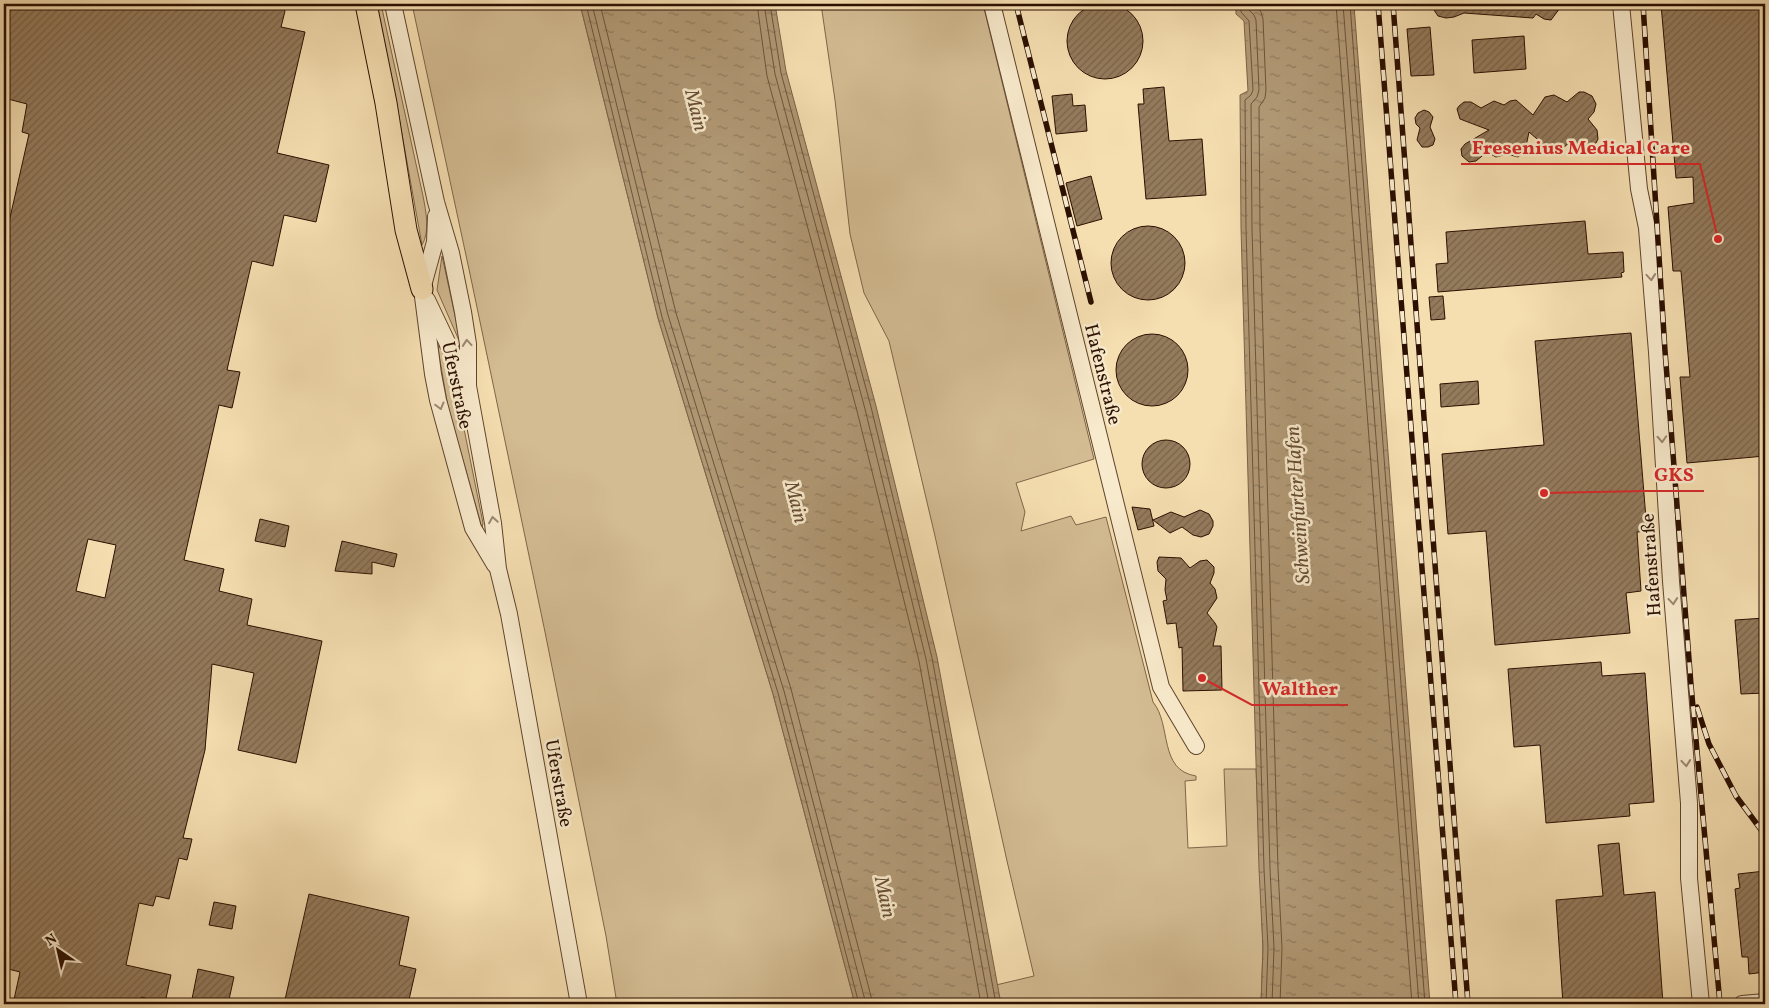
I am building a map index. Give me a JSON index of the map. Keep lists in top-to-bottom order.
{
  "streets": {
    "street": ["Hafenstraße", "Uferstraße"]
  },
  "one_way": ["Hafenstraße"],
  "water": ["Main", "Schweinfurter Hafen"],
  "places": ["Fresenius Medical Care", "GKS", "Walther"],
  "north": "top left"
}
